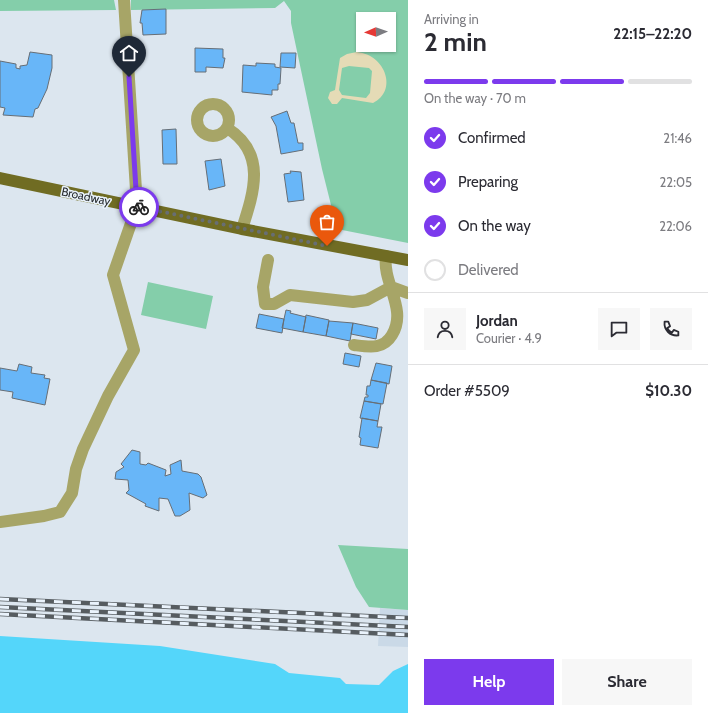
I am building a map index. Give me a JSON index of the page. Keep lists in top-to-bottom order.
{
  "streets": {
    "main road": ["Broadway"]
  },
  "north": "left",
  "page": {
    "heading": ["2 min", "Arriving in", "22:15–22:20"],
    "panel": [
      "Jordan",
      "Courier · 4.9",
      "Order #5509",
      "$10.30"
    ],
    "bar": "On the way · 70 m",
    "list": [
      ["Confirmed", "21:46"],
      ["Preparing", "22:05"],
      ["On the way", "22:06"],
      "Delivered"
    ],
    "buttons": ["Help", "Share"]
  }
}
